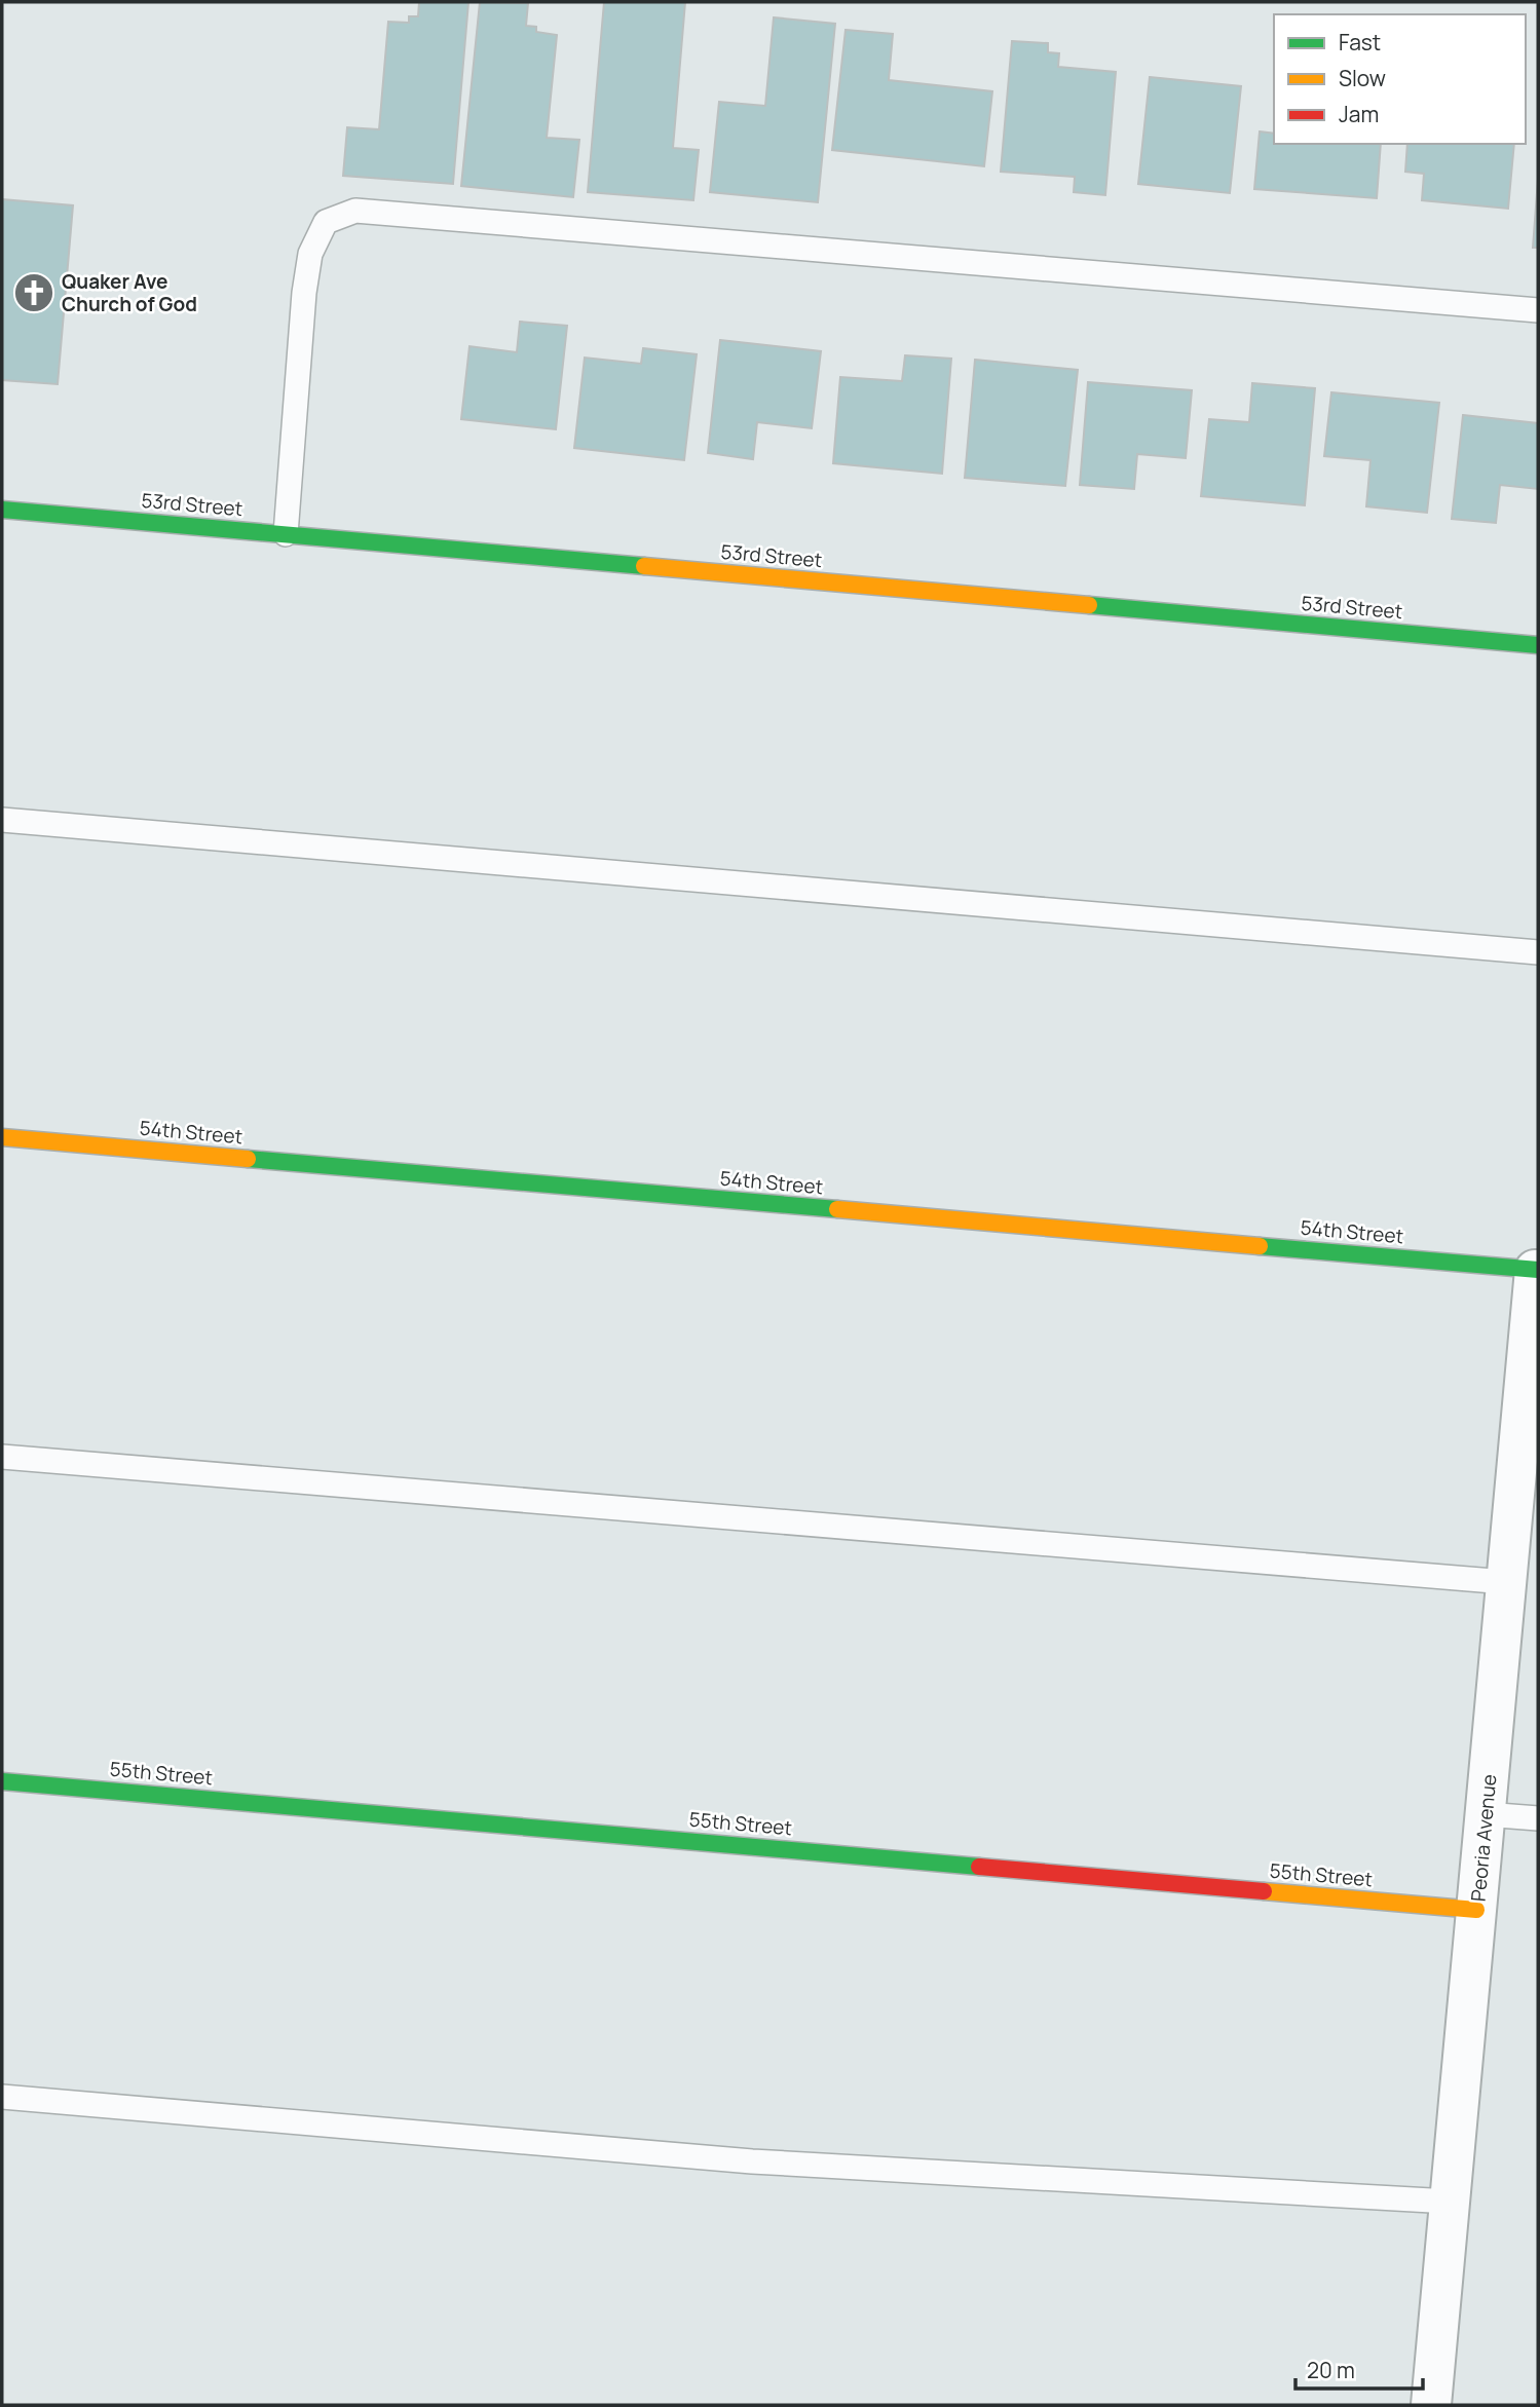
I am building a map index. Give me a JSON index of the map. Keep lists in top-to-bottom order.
{
  "streets": {
    "street": [
      "53rd Street",
      "54th Street",
      "55th Street",
      "Peoria Avenue"
    ]
  },
  "crossings": [
    ["54th Street", "Peoria Avenue"],
    ["55th Street", "Peoria Avenue"]
  ],
  "places": {
    "church": ["Quaker Ave Church of God"]
  },
  "legend": ["Fast", "Slow", "Jam"],
  "scale_bar": "20 m"
}
